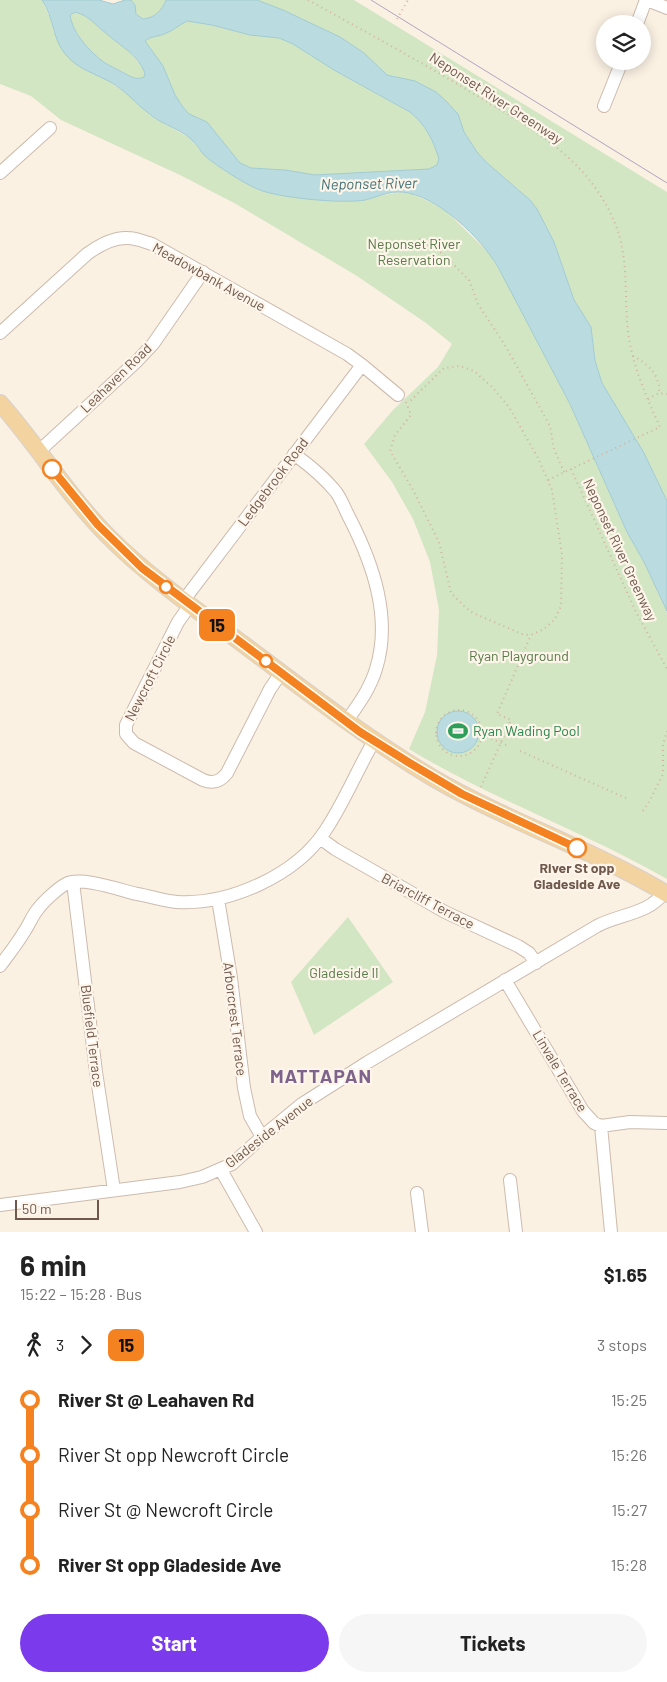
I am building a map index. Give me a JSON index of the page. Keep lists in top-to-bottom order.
{
  "streets": {
    "street": [
      "Meadowbank Avenue",
      "Leahaven Road",
      "Ledgebrook Road",
      "Newcroft Circle",
      "Briarcliff Terrace",
      "Arborcrest Terrace",
      "Bluefield Terrace",
      "Linvale Terrace",
      "Gladeside Avenue"
    ],
    "path": ["Neponset River Greenway"]
  },
  "crossings": [
    ["Meadowbank Avenue", "Leahaven Road"],
    ["Meadowbank Avenue", "Ledgebrook Road"],
    ["Ledgebrook Road", "Newcroft Circle"],
    ["Briarcliff Terrace", "Gladeside Avenue"],
    ["Arborcrest Terrace", "Gladeside Avenue"],
    ["Bluefield Terrace", "Gladeside Avenue"],
    ["Linvale Terrace", "Gladeside Avenue"]
  ],
  "districts": ["MATTAPAN"],
  "water": ["Neponset River"],
  "parks": ["Neponset River Reservation", "Ryan Playground", "Gladeside II"],
  "places": {
    "sports": ["Ryan Wading Pool"],
    "other": ["River St opp Gladeside Ave"]
  },
  "lines": ["bus line 15"],
  "scale_bar": "50 m",
  "page": {
    "on_map": "15",
    "scale": "50 m",
    "heading": ["6 min", "15:22 – 15:28 · Bus", "$1.65"],
    "legs": ["3", "15", "3 stops"],
    "list": [
      {
        "name": "River St @ Leahaven Rd",
        "value": "15:25"
      },
      {
        "name": "River St opp Newcroft Circle",
        "value": "15:26"
      },
      {
        "name": "River St @ Newcroft Circle",
        "value": "15:27"
      },
      {
        "name": "River St opp Gladeside Ave",
        "value": "15:28"
      }
    ],
    "buttons": ["Start", "Tickets"]
  }
}
